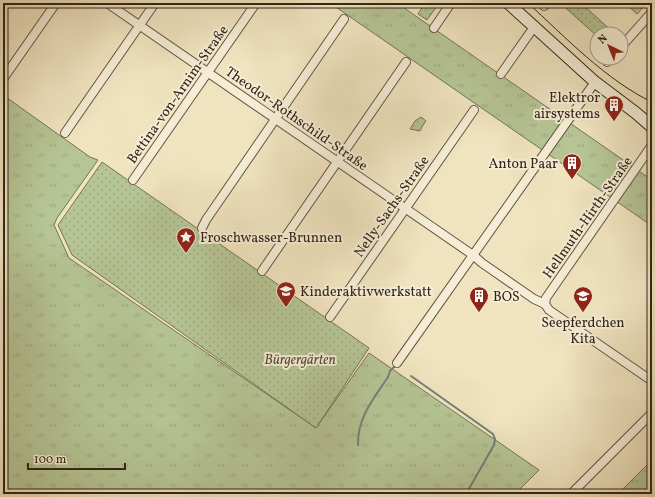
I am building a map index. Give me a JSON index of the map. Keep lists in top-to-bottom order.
{
  "streets": {
    "street": [
      "Bettina-von-Arnim-Straße",
      "Theodor-Rothschild-Straße",
      "Nelly-Sachs-Straße",
      "Hellmuth-Hirth-Straße"
    ]
  },
  "crossings": [
    ["Bettina-von-Arnim-Straße", "Theodor-Rothschild-Straße"],
    ["Theodor-Rothschild-Straße", "Nelly-Sachs-Straße"],
    ["Theodor-Rothschild-Straße", "Hellmuth-Hirth-Straße"]
  ],
  "parks": ["Bürgergärten"],
  "places": {
    "building": ["Elektror airsystems", "Anton Paar", "BOS"],
    "place": ["Froschwasser-Brunnen"],
    "school or university": ["Kinderaktivwerkstatt", "Seepferdchen Kita"]
  },
  "scale_bar": "100 m",
  "north": "top left"
}
